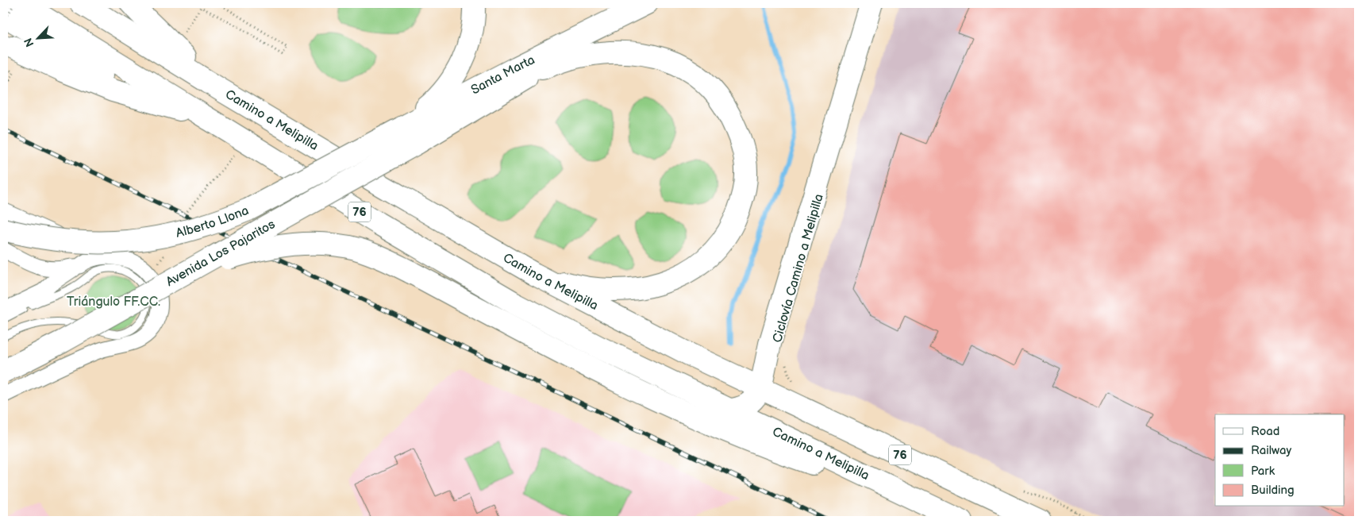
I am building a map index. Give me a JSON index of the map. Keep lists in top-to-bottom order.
{
  "streets": {
    "main road": [
      "Santa Marta",
      "Camino a Melipilla",
      "76",
      "Alberto Llona",
      "Avenida Los Pajaritos"
    ],
    "path": ["Ciclovía Camino a Melipilla"]
  },
  "crossings": [
    ["Santa Marta", "Alberto Llona"],
    ["Santa Marta", "Avenida Los Pajaritos"]
  ],
  "parks": ["Triángulo FF.CC."],
  "legend": [
    "Road",
    "Railway",
    "Park",
    "Building"
  ],
  "north": "bottom left"
}
